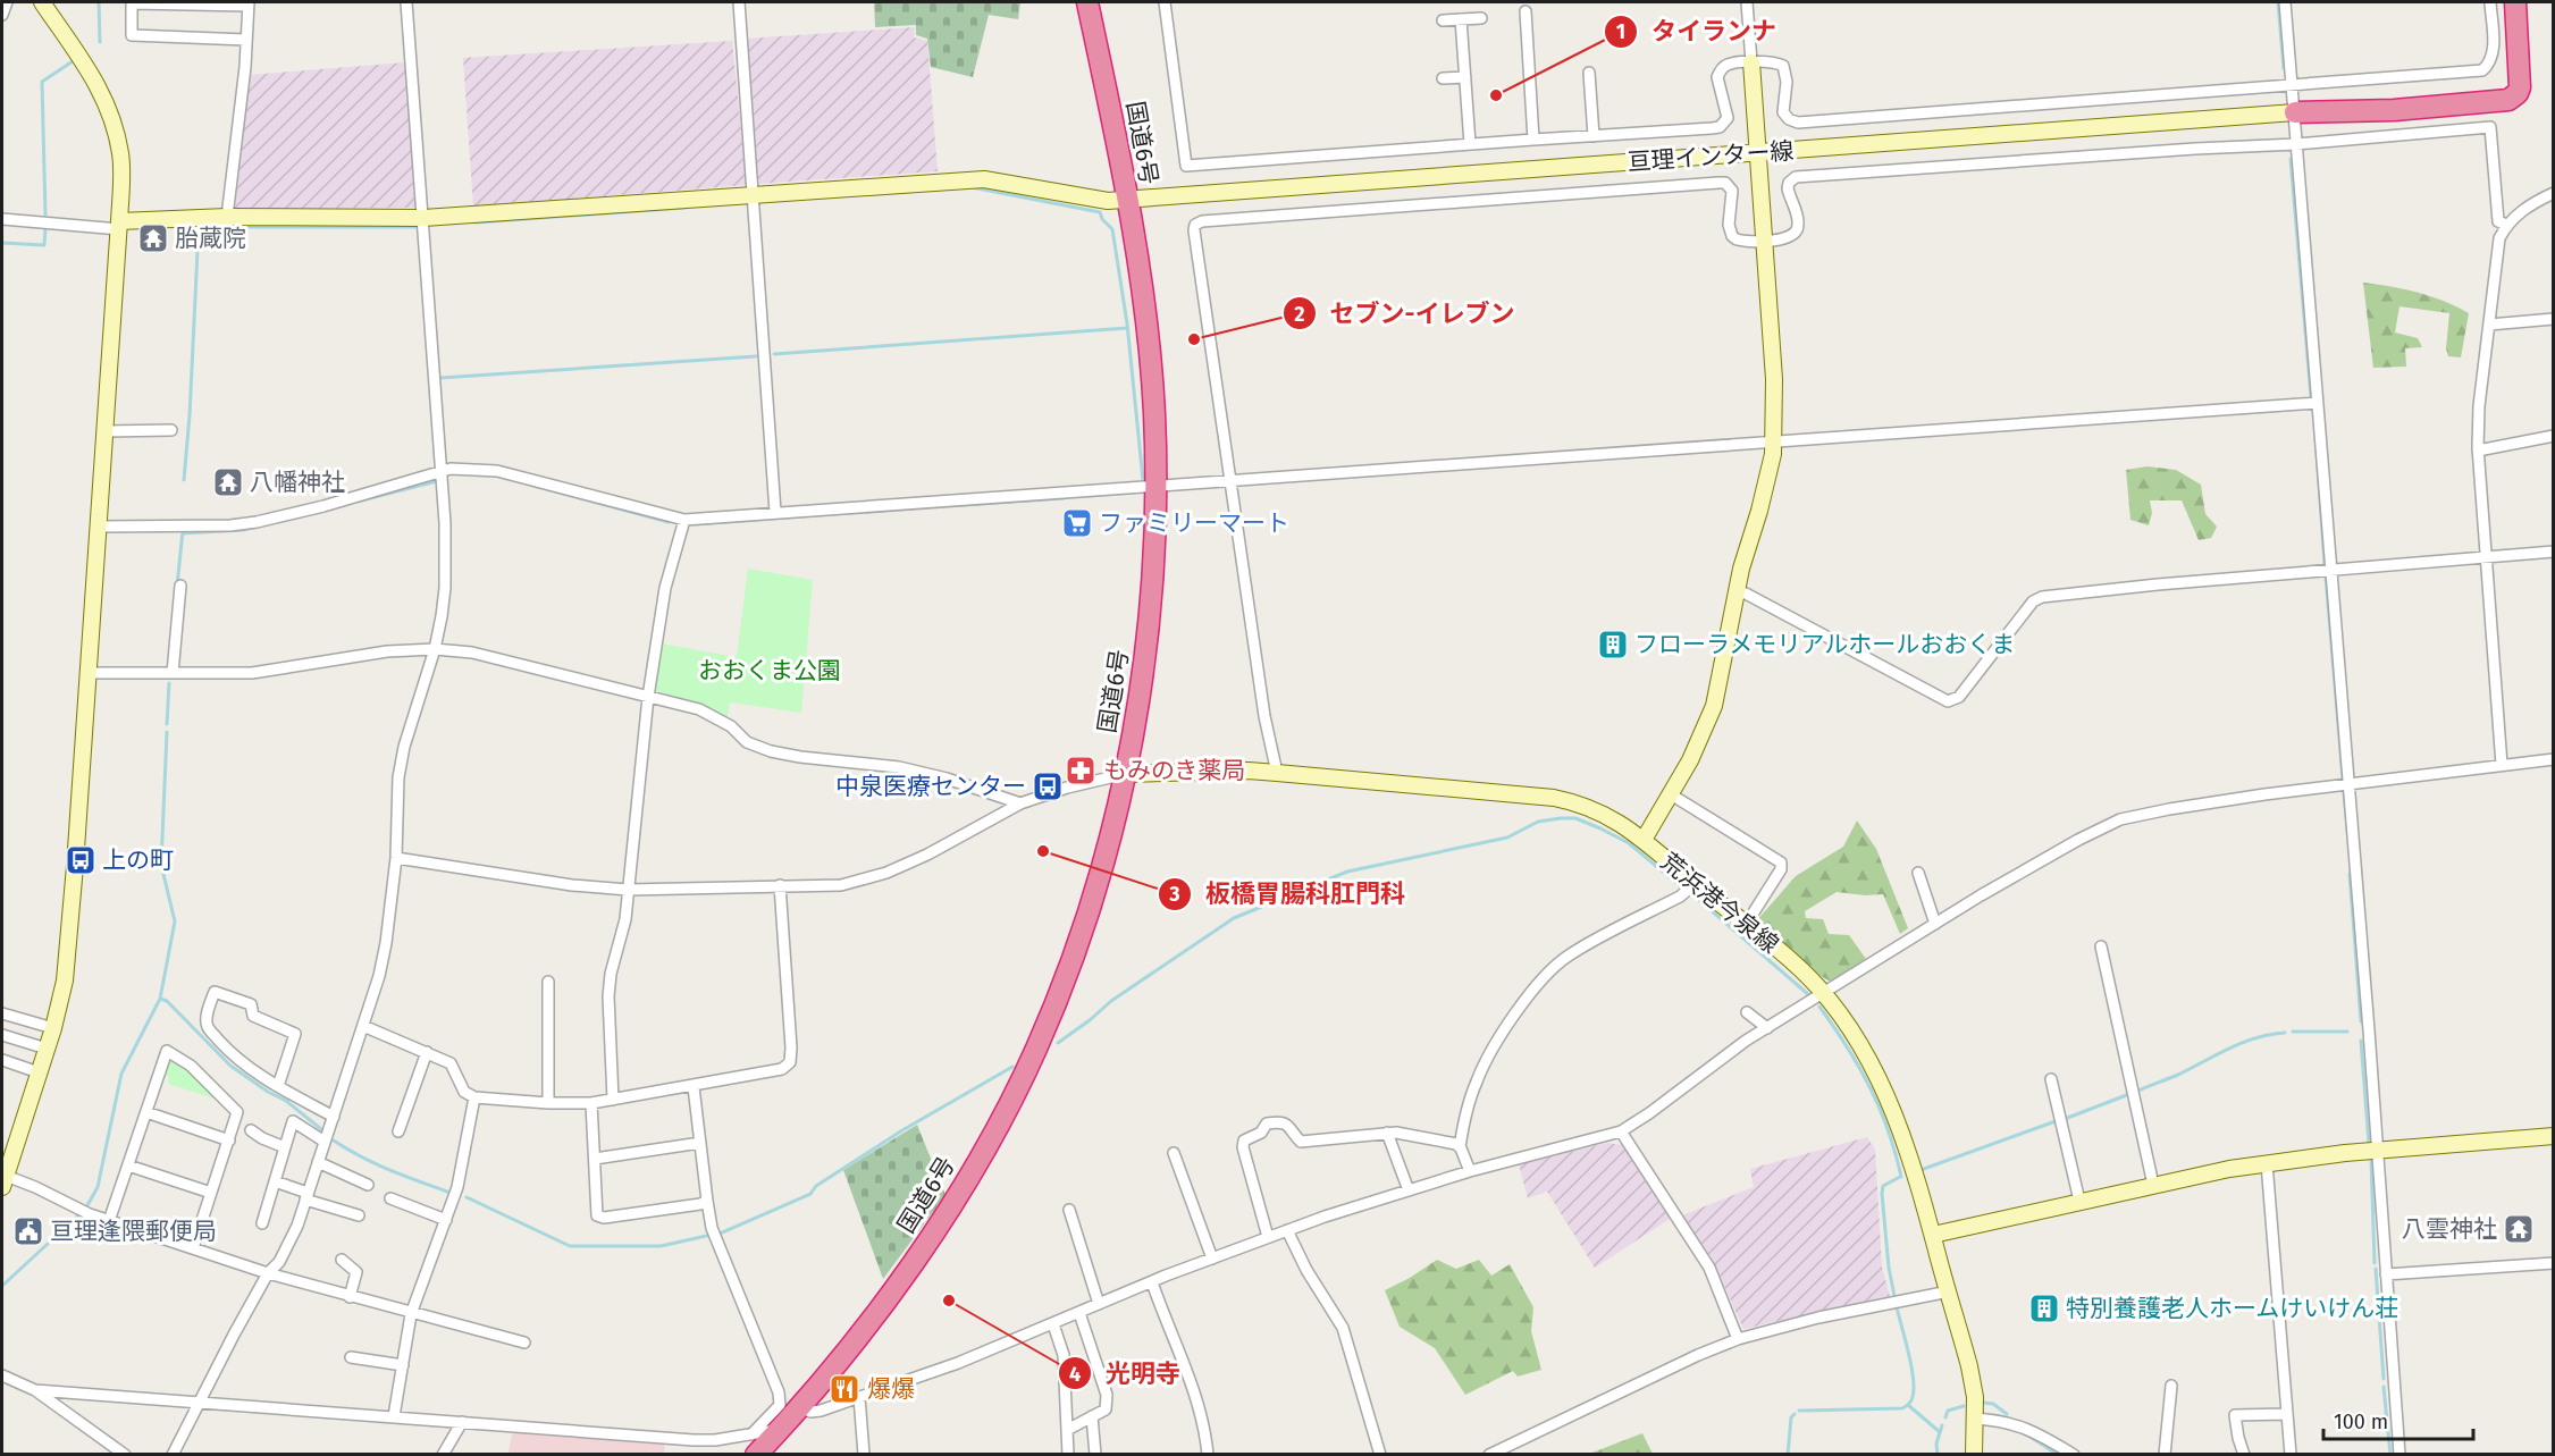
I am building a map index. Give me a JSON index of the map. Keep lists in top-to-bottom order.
{
  "streets": {
    "highway": ["国道6号"],
    "street": ["亘理インター線", "荒浜港今泉線"]
  },
  "crossings": [
    ["国道6号", "亘理インター線"],
    ["国道6号", "荒浜港今泉線"]
  ],
  "parks": ["おおくま公園"],
  "places": {
    "other": [
      "タイランナ",
      "セブン-イレブン",
      "板橋胃腸科肛門科",
      "光明寺"
    ],
    "temple": ["胎蔵院", "八幡神社", "八雲神社"],
    "supermarket": ["ファミリーマート"],
    "building": ["フローラメモリアルホールおおくま", "特別養護老人ホームけいけん荘"],
    "pharmacy": ["もみのき薬局"],
    "bus stop": ["中泉医療センター", "上の町"],
    "public building": ["亘理逢隈郵便局"],
    "restaurant": ["爆爆"]
  },
  "scale_bar": "100 m"
}
